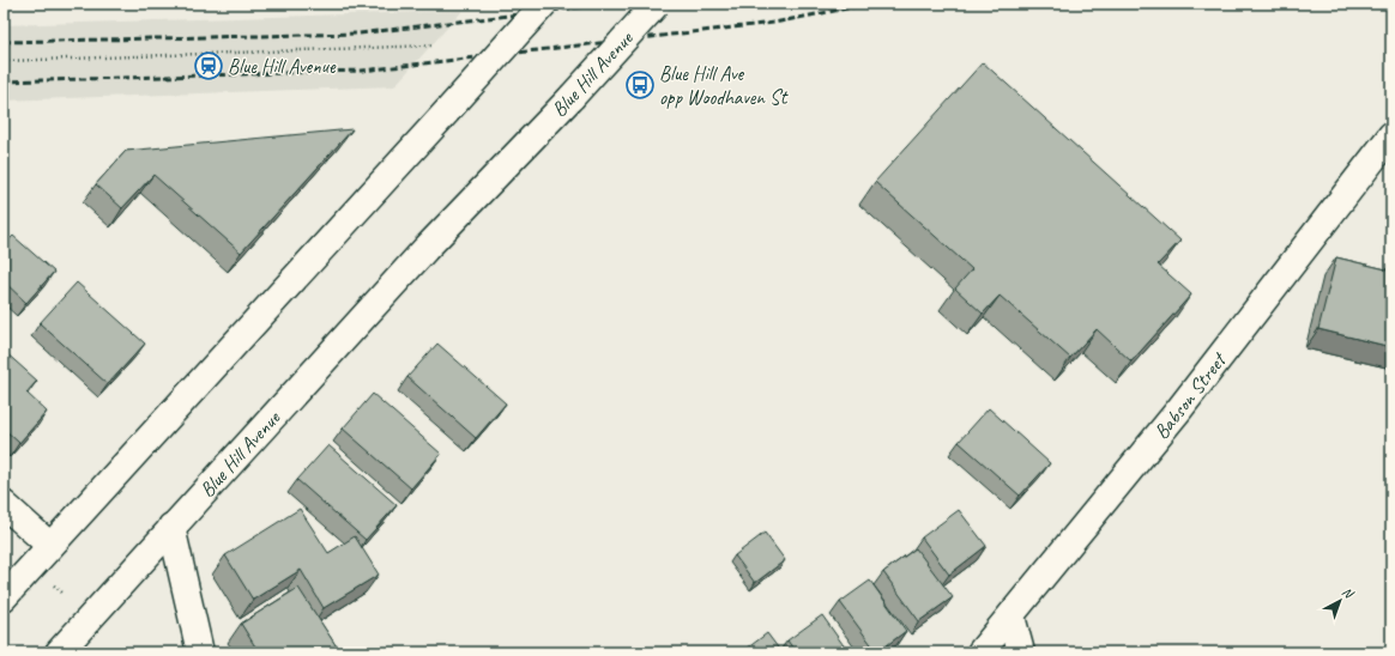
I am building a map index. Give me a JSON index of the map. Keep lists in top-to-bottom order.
{
  "streets": {
    "main road": ["Blue Hill Avenue", "Babson Street"]
  },
  "places": {
    "station": ["Blue Hill Avenue"],
    "bus stop": ["Blue Hill Ave opp Woodhaven St"]
  },
  "north": "top right"
}
